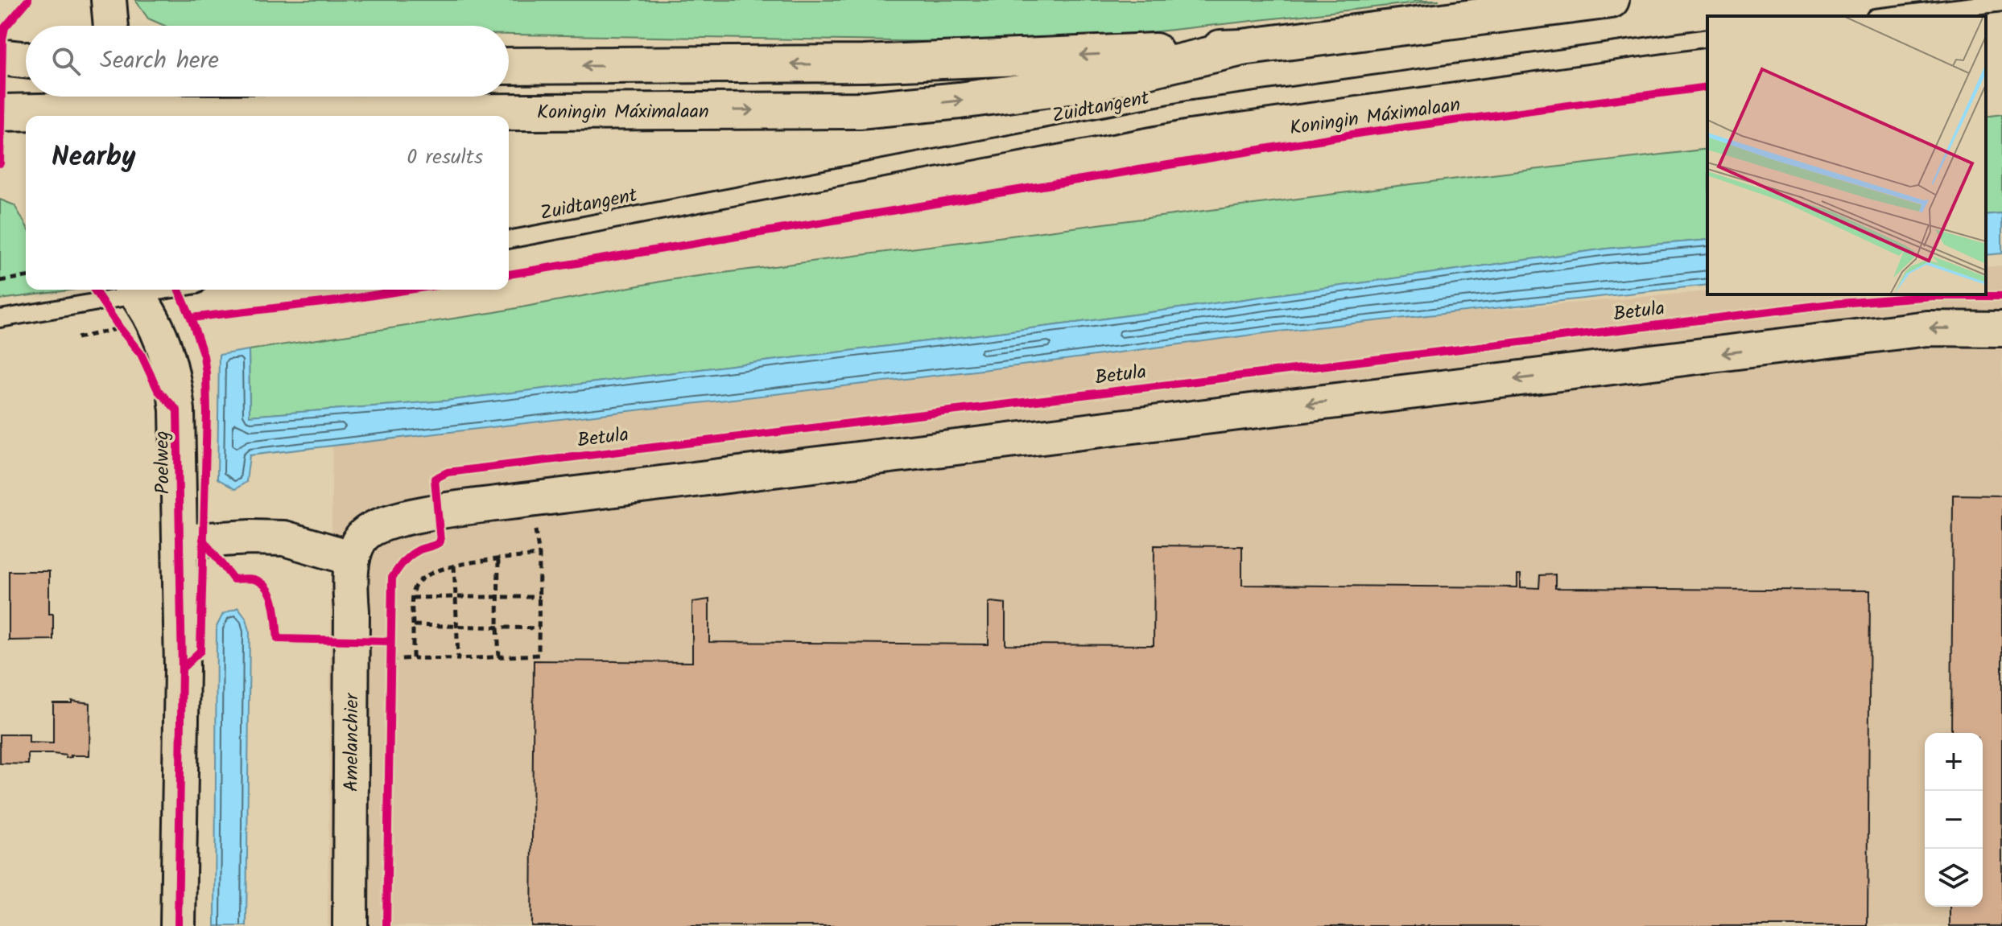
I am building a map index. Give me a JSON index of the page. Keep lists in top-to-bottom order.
{
  "streets": {
    "main road": ["Koningin Máximalaan"],
    "street": ["Poelweg", "Amelanchier"],
    "lane": ["Zuidtangent"],
    "cycle path": ["Betula"]
  },
  "page": {
    "search": "Search here",
    "heading": ["Nearby", "0 results"],
    "map_buttons": ["+", "−"]
  }
}
